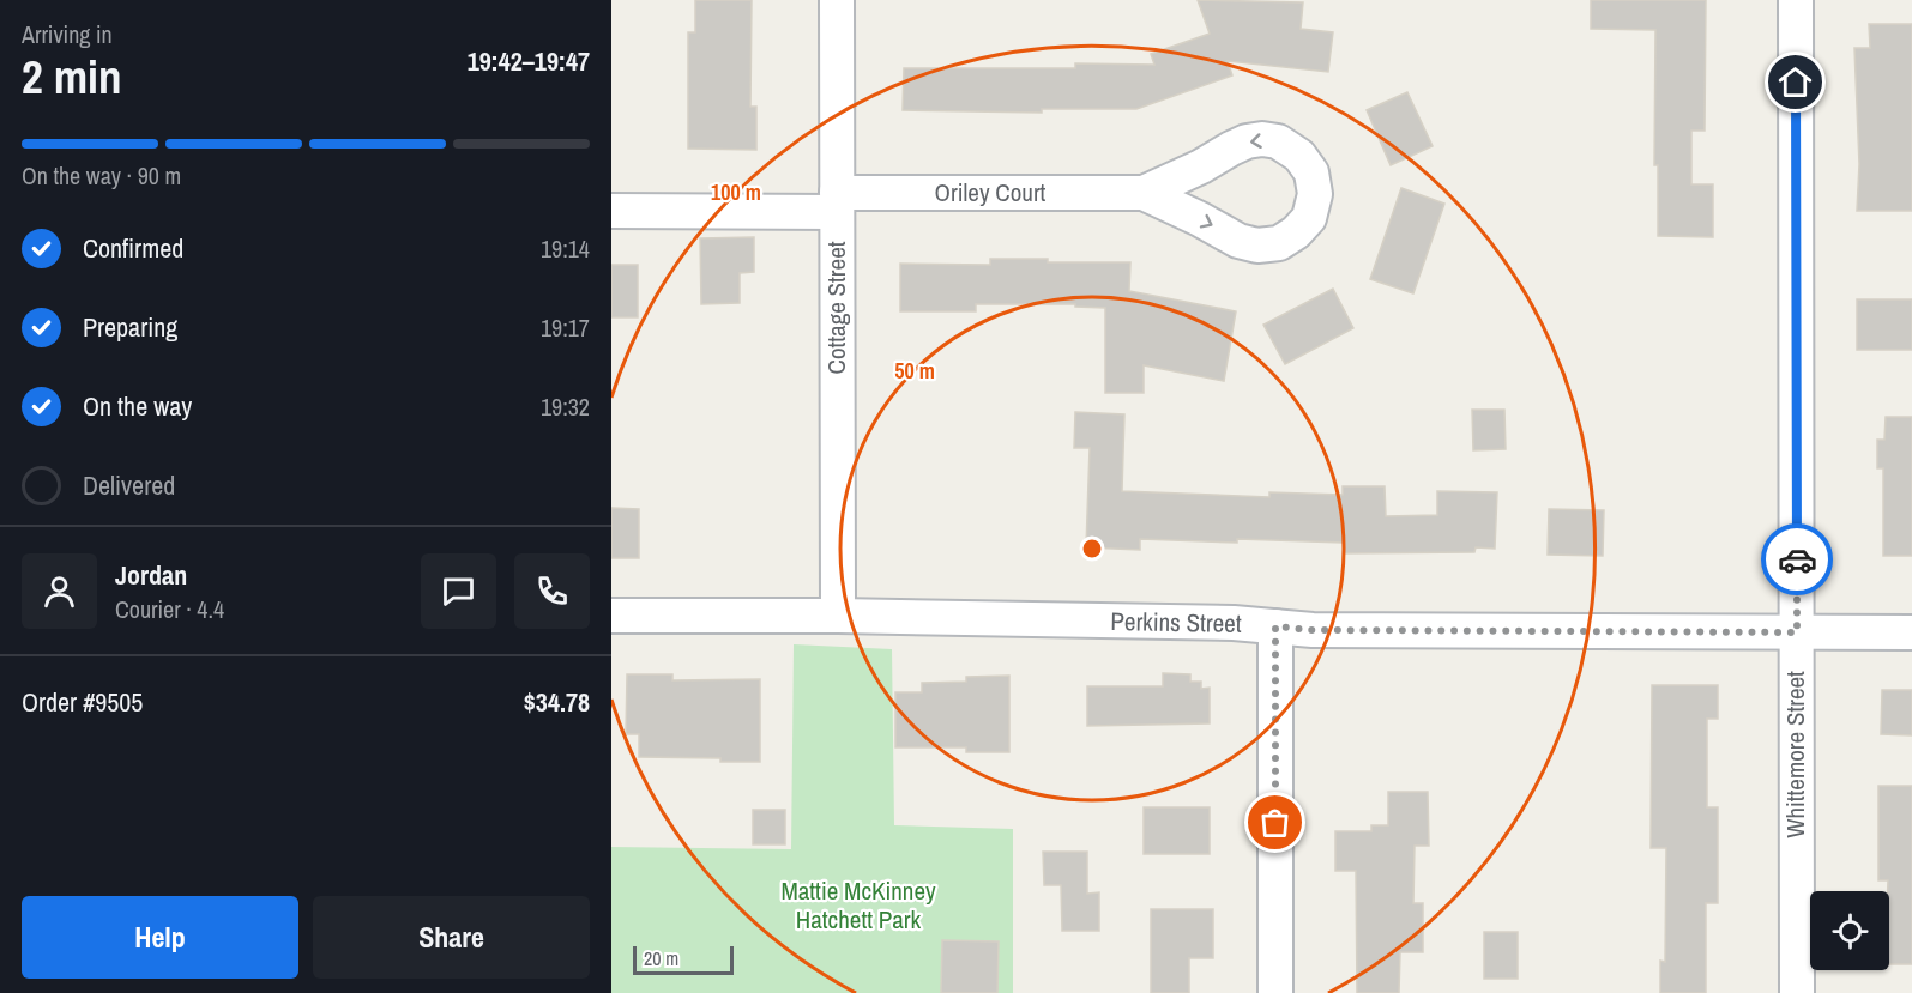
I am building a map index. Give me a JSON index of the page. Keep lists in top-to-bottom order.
{
  "streets": {
    "street": [
      "Oriley Court",
      "Cottage Street",
      "Perkins Street",
      "Whittemore Street"
    ]
  },
  "crossings": [
    ["Oriley Court", "Cottage Street"],
    ["Cottage Street", "Perkins Street"],
    ["Perkins Street", "Whittemore Street"]
  ],
  "parks": ["Mattie McKinney Hatchett Park"],
  "scale_bar": "20 m",
  "page": {
    "heading": ["2 min", "Arriving in", "19:42–19:47"],
    "panel": [
      "Jordan",
      "Courier · 4.4",
      "Order #9505",
      "$34.78"
    ],
    "bar": "On the way · 90 m",
    "list": [
      ["Confirmed", "19:14"],
      ["Preparing", "19:17"],
      ["On the way", "19:32"],
      "Delivered"
    ],
    "buttons": ["Help", "Share"],
    "scale": "20 m"
  },
  "rings": ["100 m", "50 m"]
}
